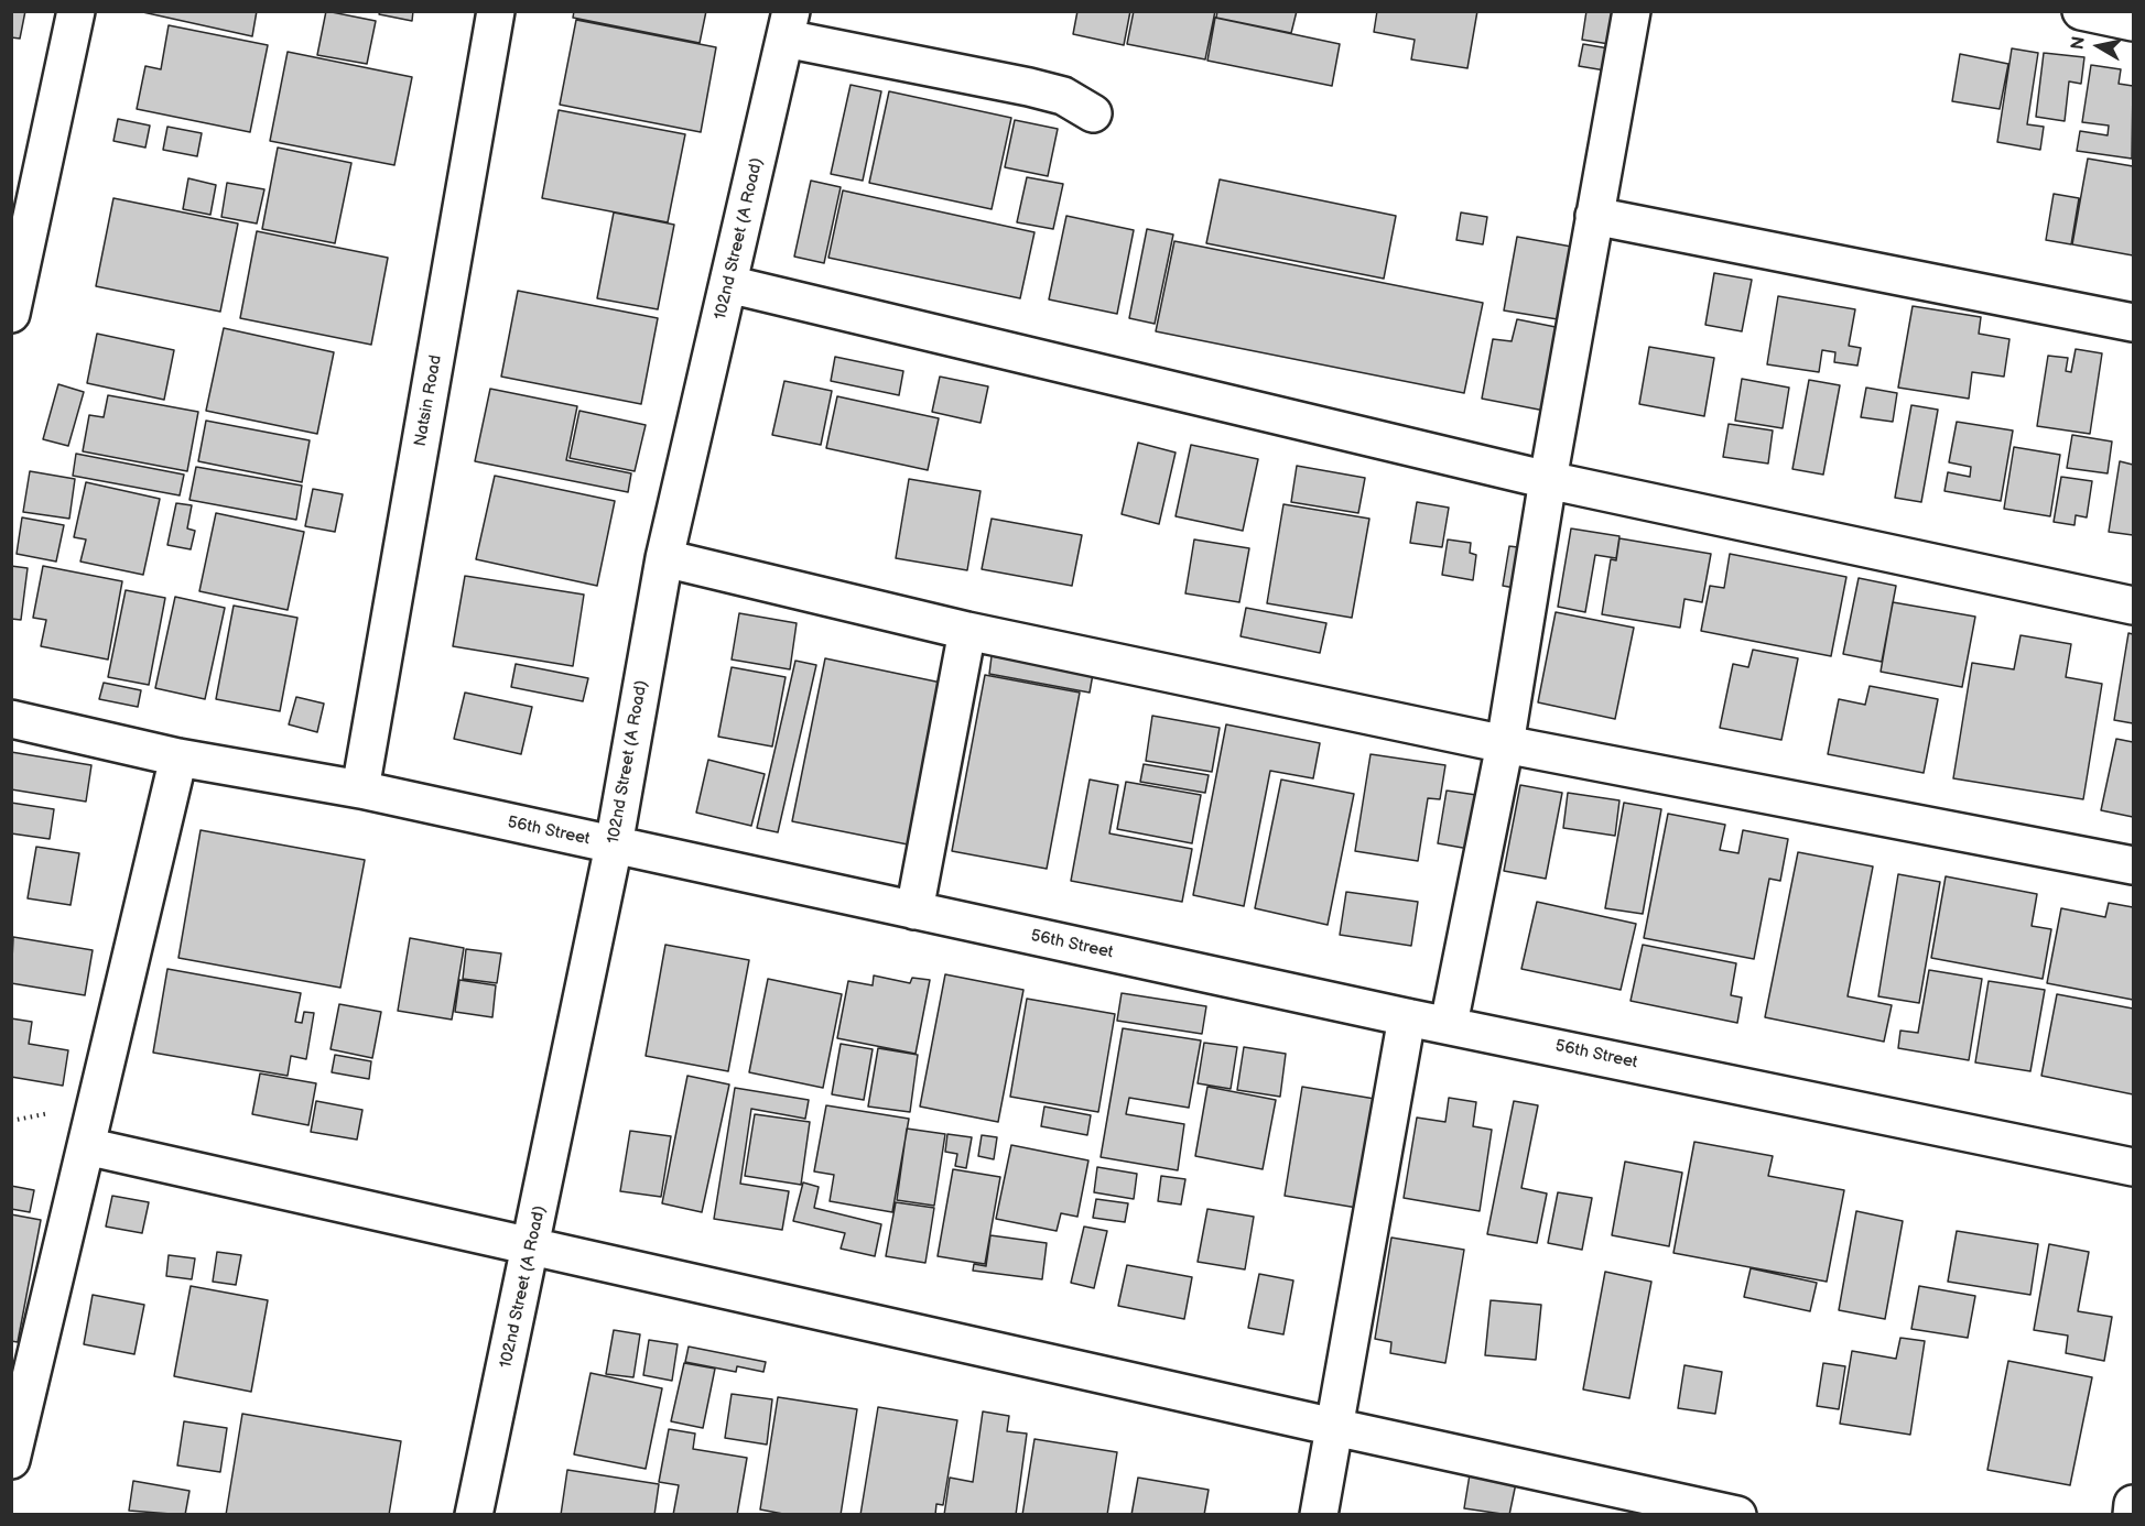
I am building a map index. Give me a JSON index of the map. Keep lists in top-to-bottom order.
{
  "streets": {
    "street": ["102nd Street (A Road)", "Natsin Road", "56th Street"]
  },
  "crossings": [
    ["102nd Street (A Road)", "56th Street"],
    ["Natsin Road", "56th Street"]
  ],
  "north": "left"
}
